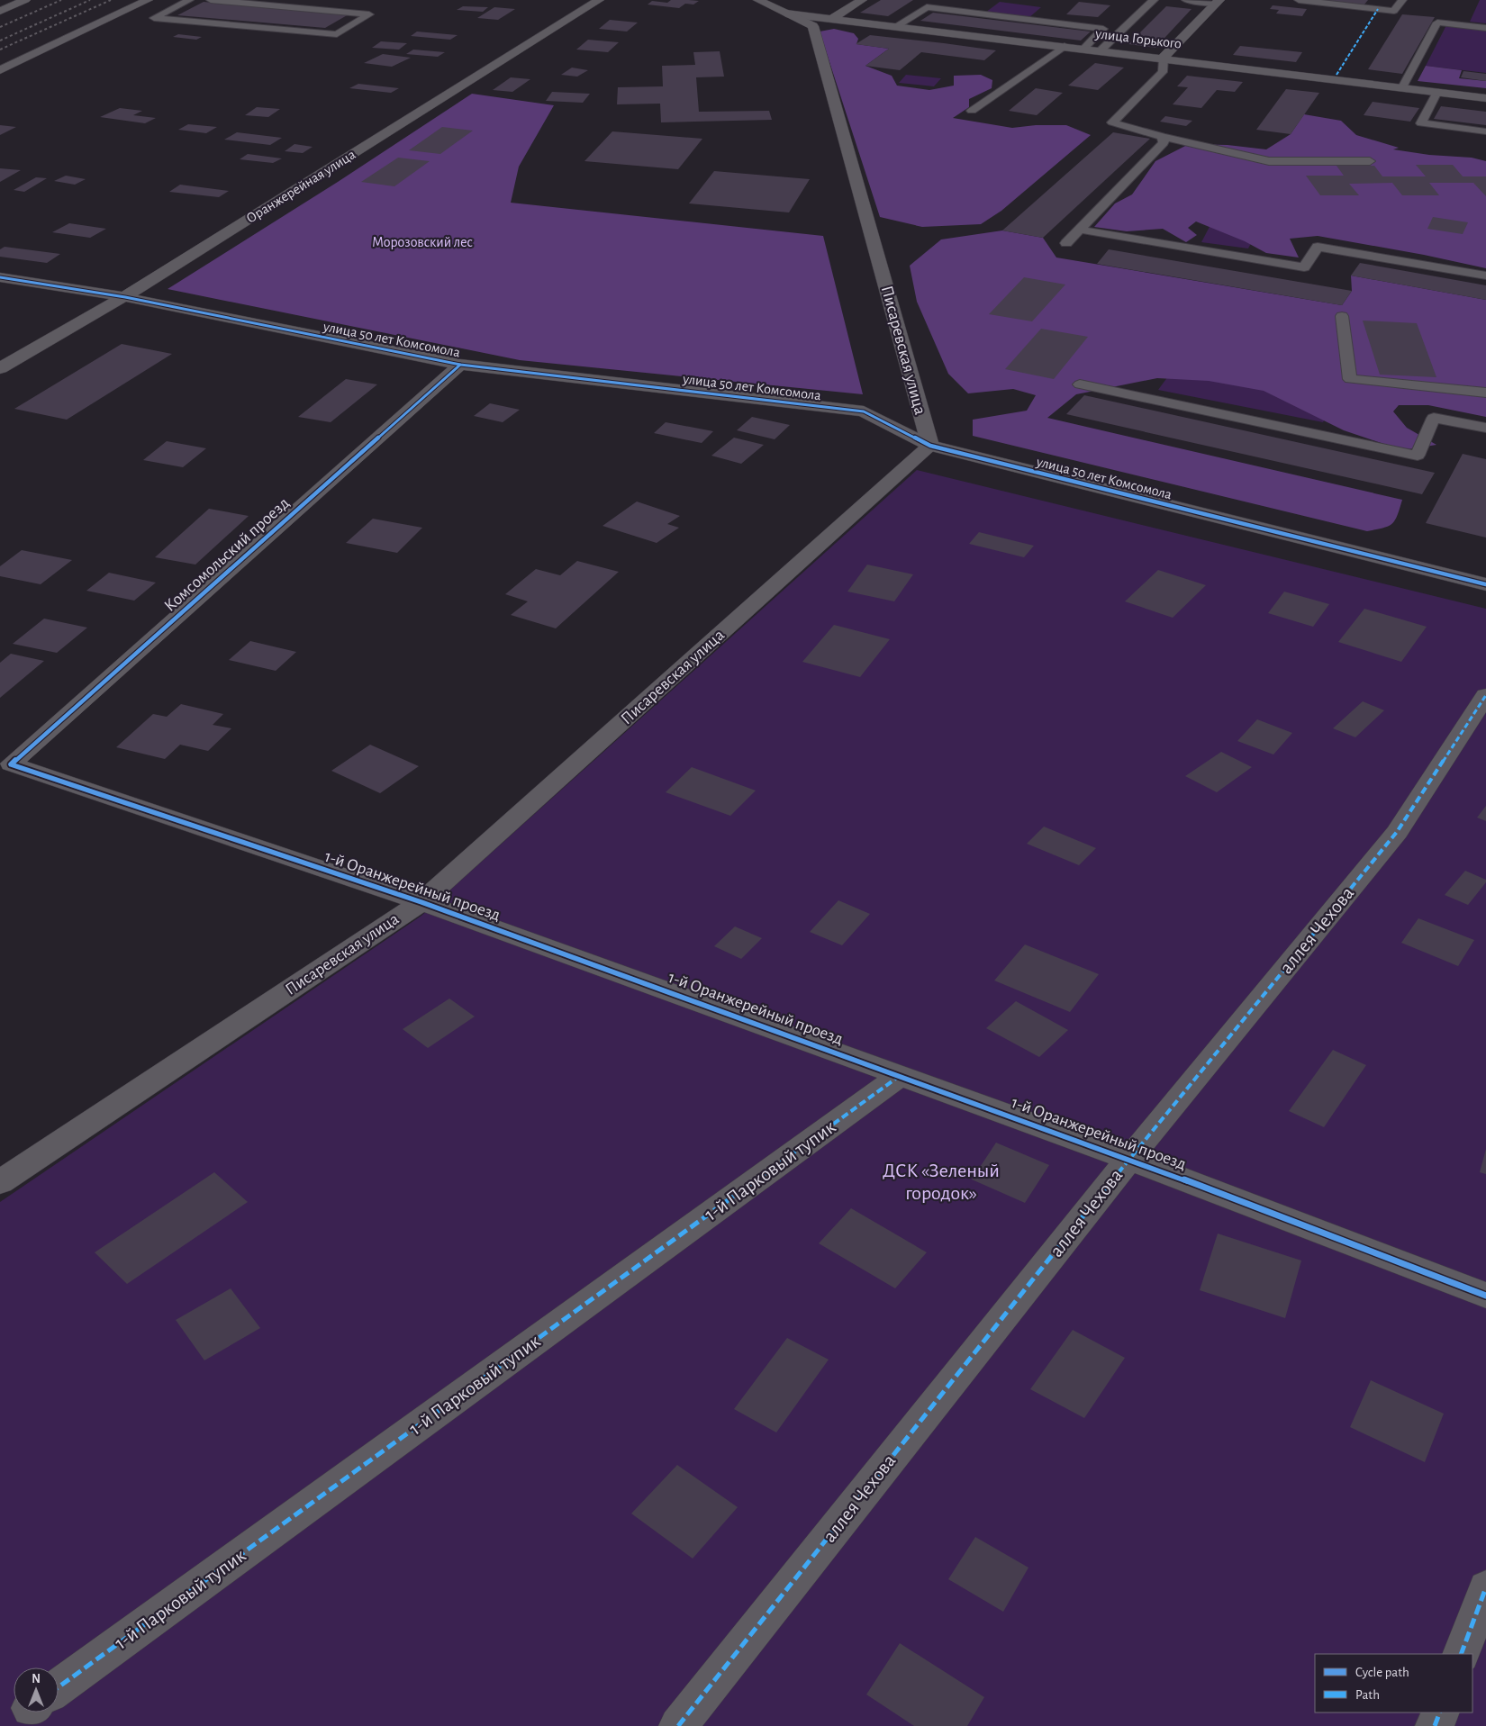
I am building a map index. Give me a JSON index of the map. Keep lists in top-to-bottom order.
{
  "streets": {
    "street": [
      "улица Горького",
      "Оранжерейная улица",
      "улица 50 лет Комсомола",
      "Писаревская улица",
      "Комсомольский проезд",
      "1-й Оранжерейный проезд",
      "аллея Чехова",
      "1-й Парковый тупик"
    ]
  },
  "crossings": [
    ["улица Горького", "Писаревская улица"],
    ["Оранжерейная улица", "улица 50 лет Комсомола"],
    ["улица 50 лет Комсомола", "Писаревская улица"],
    ["улица 50 лет Комсомола", "Комсомольский проезд"],
    ["Писаревская улица", "1-й Оранжерейный проезд"],
    ["Комсомольский проезд", "1-й Оранжерейный проезд"],
    ["1-й Оранжерейный проезд", "аллея Чехова"],
    ["1-й Оранжерейный проезд", "1-й Парковый тупик"]
  ],
  "parks": ["Морозовский лес", "ДСК «Зеленый городок»"],
  "legend": ["Cycle path", "Path"],
  "north": "top"
}
